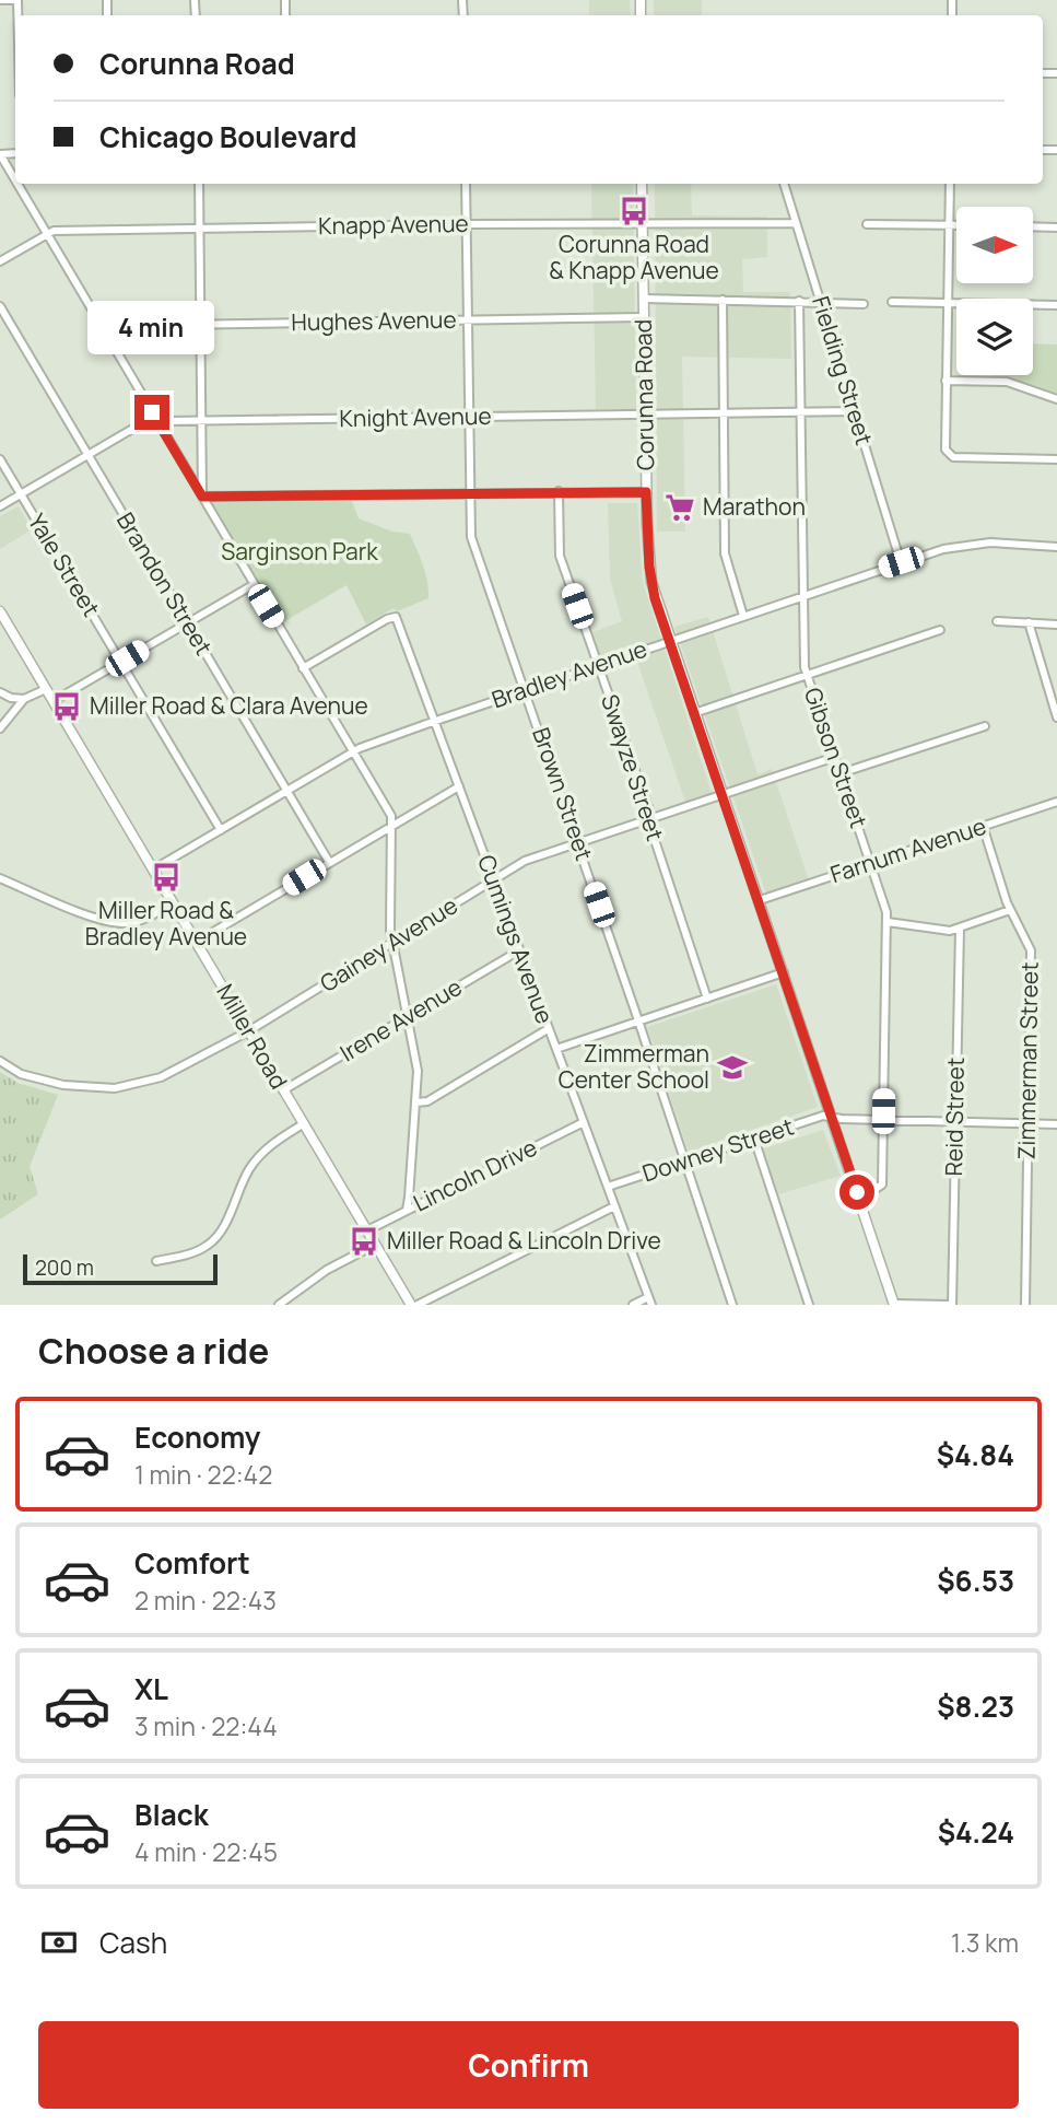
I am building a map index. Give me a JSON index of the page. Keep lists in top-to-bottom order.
{
  "streets": {
    "main road": ["Corunna Road", "Miller Road"],
    "street": [
      "Knapp Avenue",
      "Hughes Avenue",
      "Fielding Street",
      "Knight Avenue",
      "Yale Street",
      "Brandon Street",
      "Bradley Avenue",
      "Gibson Street",
      "Swayze Street",
      "Brown Street",
      "Farnum Avenue",
      "Cumings Avenue",
      "Gainey Avenue",
      "Irene Avenue",
      "Zimmerman Street",
      "Reid Street",
      "Downey Street",
      "Lincoln Drive"
    ]
  },
  "crossings": [
    ["Knapp Avenue", "Fielding Street"],
    ["Knapp Avenue", "Corunna Road"],
    ["Knapp Avenue", "Brown Street"],
    ["Hughes Avenue", "Corunna Road"],
    ["Hughes Avenue", "Brown Street"],
    ["Fielding Street", "Knight Avenue"],
    ["Fielding Street", "Bradley Avenue"],
    ["Corunna Road", "Knight Avenue"],
    ["Corunna Road", "Bradley Avenue"],
    ["Corunna Road", "Gibson Street"],
    ["Corunna Road", "Farnum Avenue"],
    ["Corunna Road", "Gainey Avenue"],
    ["Corunna Road", "Downey Street"],
    ["Knight Avenue", "Yale Street"],
    ["Knight Avenue", "Brandon Street"],
    ["Knight Avenue", "Gibson Street"],
    ["Knight Avenue", "Brown Street"],
    ["Yale Street", "Bradley Avenue"],
    ["Brandon Street", "Bradley Avenue"],
    ["Bradley Avenue", "Gibson Street"],
    ["Bradley Avenue", "Swayze Street"],
    ["Bradley Avenue", "Brown Street"],
    ["Bradley Avenue", "Cumings Avenue"],
    ["Bradley Avenue", "Miller Road"],
    ["Gibson Street", "Farnum Avenue"],
    ["Gibson Street", "Gainey Avenue"],
    ["Gibson Street", "Downey Street"],
    ["Swayze Street", "Gainey Avenue"],
    ["Brown Street", "Gainey Avenue"],
    ["Brown Street", "Downey Street"],
    ["Farnum Avenue", "Zimmerman Street"],
    ["Cumings Avenue", "Gainey Avenue"],
    ["Cumings Avenue", "Irene Avenue"],
    ["Cumings Avenue", "Downey Street"],
    ["Cumings Avenue", "Lincoln Drive"],
    ["Gainey Avenue", "Miller Road"],
    ["Irene Avenue", "Miller Road"],
    ["Miller Road", "Lincoln Drive"],
    ["Zimmerman Street", "Downey Street"],
    ["Reid Street", "Downey Street"]
  ],
  "parks": ["Sarginson Park"],
  "places": {
    "bus stop": [
      "Corunna Road & Knapp Avenue",
      "Miller Road & Clara Avenue",
      "Miller Road & Bradley Avenue",
      "Miller Road & Lincoln Drive"
    ],
    "supermarket": ["Marathon"],
    "school or university": ["Zimmerman Center School"]
  },
  "scale_bar": "200 m",
  "north": "right",
  "page": {
    "banner": ["Corunna Road", "Chicago Boulevard"],
    "bubble": "4 min",
    "scale": "200 m",
    "heading": "Choose a ride",
    "list": [
      {
        "name": "Economy",
        "note": "1 min · 22:42",
        "value": "$4.84"
      },
      {
        "name": "Comfort",
        "note": "2 min · 22:43",
        "value": "$6.53"
      },
      {
        "name": "XL",
        "note": "3 min · 22:44",
        "value": "$8.23"
      },
      {
        "name": "Black",
        "note": "4 min · 22:45",
        "value": "$4.24"
      }
    ],
    "pay": ["Cash", "1.3 km"],
    "buttons": "Confirm"
  }
}
